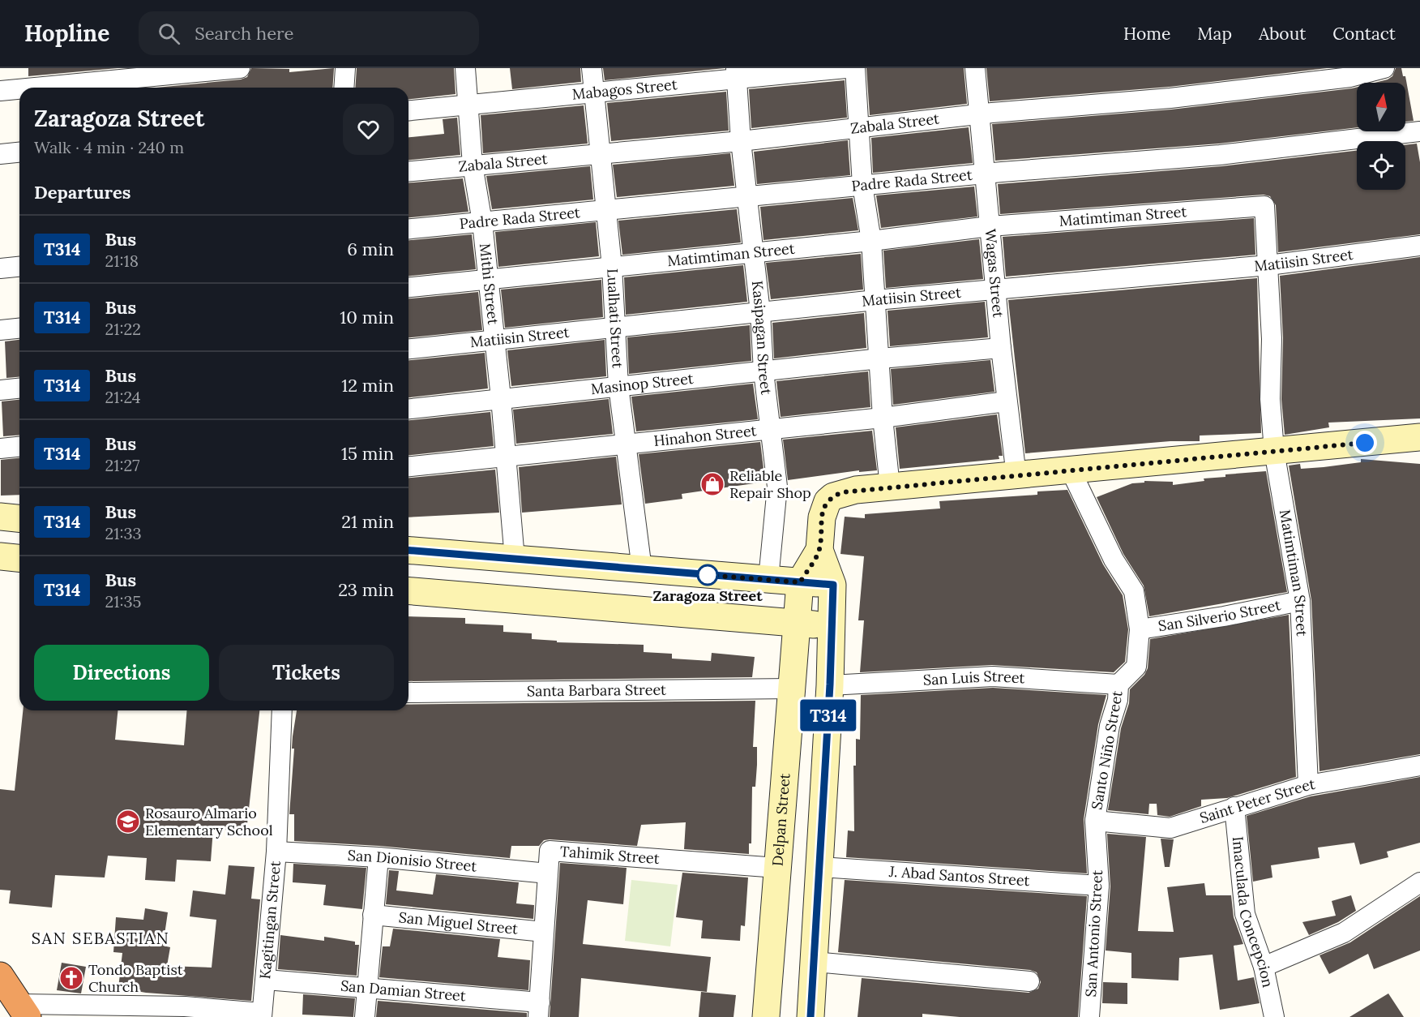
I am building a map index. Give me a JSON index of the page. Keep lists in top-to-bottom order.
{
  "streets": {
    "street": [
      "Mabagos Street",
      "Zabala Street",
      "Padre Rada Street",
      "Matimtiman Street",
      "Matiisin Street",
      "Wagas Street",
      "Mithi Street",
      "Lualhati Street",
      "Kasipagan Street",
      "Masinop Street",
      "Hinahon Street",
      "San Silverio Street",
      "San Luis Street",
      "Santa Barbara Street",
      "Santo Niño Street",
      "Saint Peter Street",
      "Delpan Street",
      "Tahimik Street",
      "San Dionisio Street",
      "J. Abad Santos Street",
      "Imaculada Concepcion",
      "Kagitingan Street",
      "San Miguel Street",
      "San Antonio Street",
      "San Damian Street"
    ]
  },
  "crossings": [
    ["Mabagos Street", "Mithi Street"],
    ["Mabagos Street", "Lualhati Street"],
    ["Mabagos Street", "Kasipagan Street"],
    ["Zabala Street", "Wagas Street"],
    ["Zabala Street", "Mithi Street"],
    ["Zabala Street", "Lualhati Street"],
    ["Zabala Street", "Kasipagan Street"],
    ["Padre Rada Street", "Wagas Street"],
    ["Padre Rada Street", "Mithi Street"],
    ["Padre Rada Street", "Lualhati Street"],
    ["Padre Rada Street", "Kasipagan Street"],
    ["Matimtiman Street", "Matiisin Street"],
    ["Matimtiman Street", "Wagas Street"],
    ["Matimtiman Street", "Mithi Street"],
    ["Matimtiman Street", "Lualhati Street"],
    ["Matimtiman Street", "Kasipagan Street"],
    ["Matimtiman Street", "San Silverio Street"],
    ["Matimtiman Street", "Saint Peter Street"],
    ["Matiisin Street", "Wagas Street"],
    ["Matiisin Street", "Mithi Street"],
    ["Matiisin Street", "Lualhati Street"],
    ["Matiisin Street", "Kasipagan Street"],
    ["Wagas Street", "Masinop Street"],
    ["Wagas Street", "Hinahon Street"],
    ["Mithi Street", "Masinop Street"],
    ["Mithi Street", "Hinahon Street"],
    ["Lualhati Street", "Masinop Street"],
    ["Lualhati Street", "Hinahon Street"],
    ["Kasipagan Street", "Masinop Street"],
    ["Kasipagan Street", "Hinahon Street"],
    ["San Silverio Street", "Santo Niño Street"],
    ["San Luis Street", "Santo Niño Street"],
    ["Santa Barbara Street", "Delpan Street"],
    ["Santo Niño Street", "Saint Peter Street"],
    ["Santo Niño Street", "San Antonio Street"],
    ["Saint Peter Street", "Imaculada Concepcion"],
    ["Saint Peter Street", "San Antonio Street"],
    ["Delpan Street", "Tahimik Street"],
    ["Tahimik Street", "San Dionisio Street"],
    ["Tahimik Street", "San Miguel Street"],
    ["Tahimik Street", "San Damian Street"],
    ["San Dionisio Street", "Kagitingan Street"],
    ["J. Abad Santos Street", "San Antonio Street"],
    ["Kagitingan Street", "San Damian Street"]
  ],
  "districts": ["SAN SEBASTIAN"],
  "places": {
    "shop": ["Reliable Repair Shop"],
    "other": ["Zaragoza Street"],
    "school or university": ["Rosauro Almario Elementary School"],
    "church": ["Tondo Baptist Church"]
  },
  "lines": ["bus line T314"],
  "north": "top",
  "page": {
    "header": "Hopline",
    "search": "Search here",
    "nav": [
      "Home",
      "Map",
      "About",
      "Contact"
    ],
    "on_map": "T314",
    "heading": [
      ["Zaragoza Street", "Walk · 4 min · 240 m"],
      "Departures"
    ],
    "list": [
      {
        "mark": "T314",
        "name": "Bus",
        "note": "21:18",
        "value": "6 min"
      },
      {
        "mark": "T314",
        "name": "Bus",
        "note": "21:22",
        "value": "10 min"
      },
      {
        "mark": "T314",
        "name": "Bus",
        "note": "21:24",
        "value": "12 min"
      },
      {
        "mark": "T314",
        "name": "Bus",
        "note": "21:27",
        "value": "15 min"
      },
      {
        "mark": "T314",
        "name": "Bus",
        "note": "21:33",
        "value": "21 min"
      },
      {
        "mark": "T314",
        "name": "Bus",
        "note": "21:35",
        "value": "23 min"
      }
    ],
    "buttons": ["Directions", "Tickets"]
  }
}
